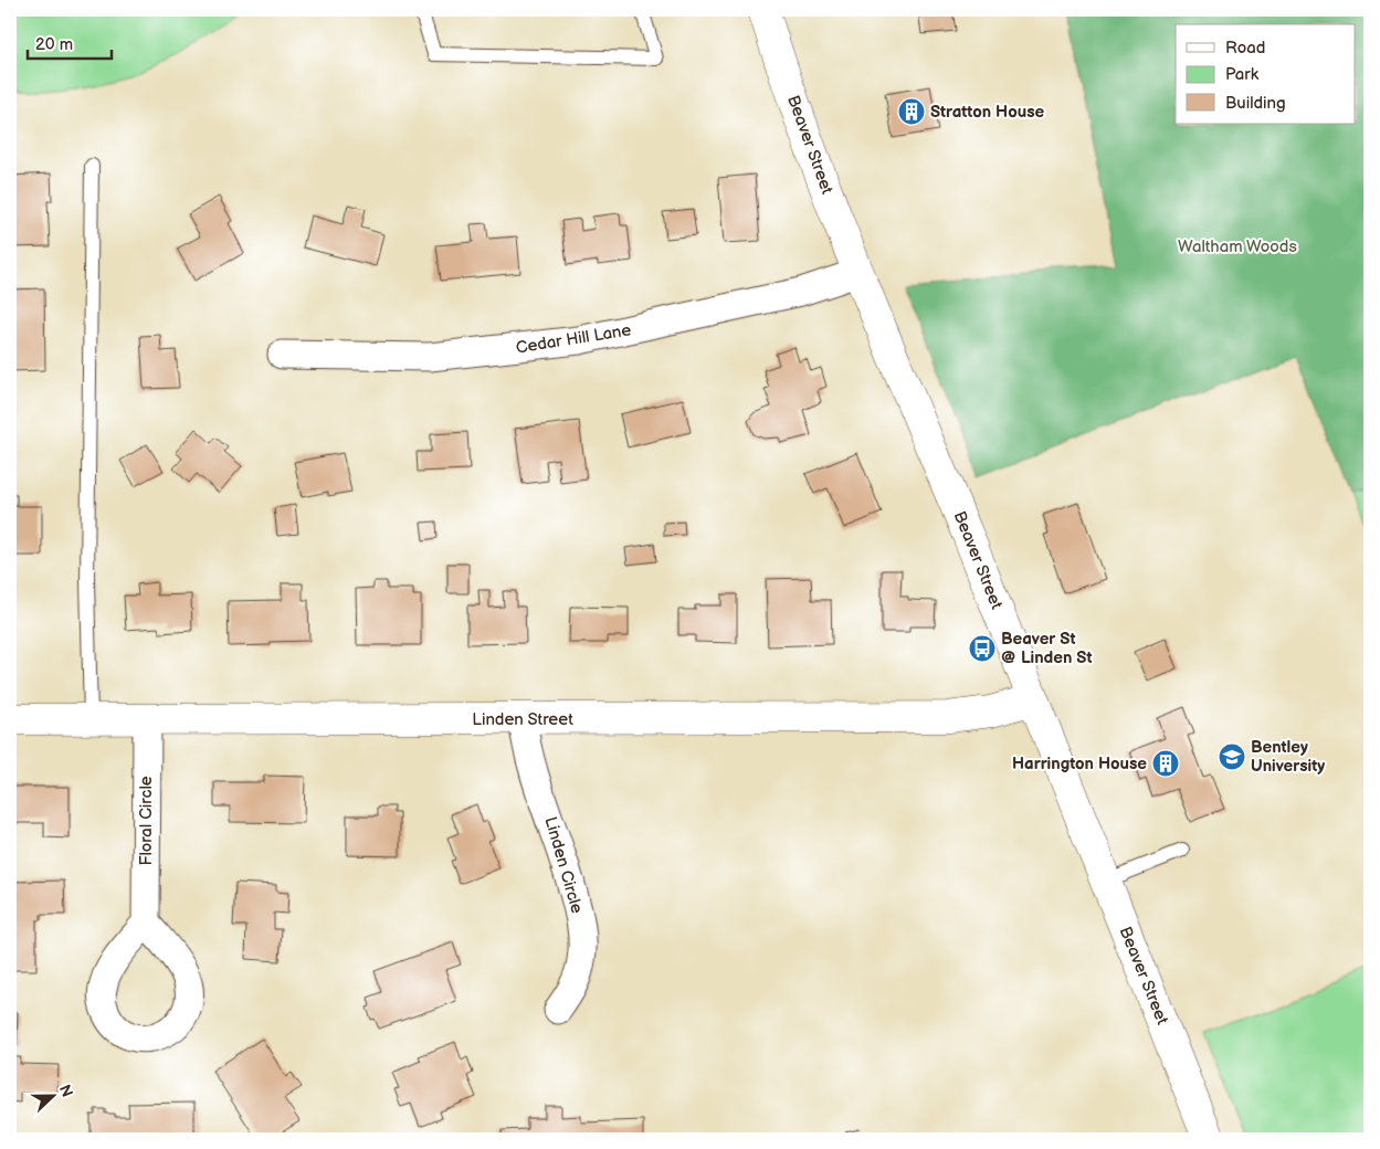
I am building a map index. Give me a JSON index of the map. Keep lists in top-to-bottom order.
{
  "streets": {
    "main road": ["Beaver Street", "Linden Street"],
    "street": ["Cedar Hill Lane", "Floral Circle", "Linden Circle"]
  },
  "crossings": [
    ["Beaver Street", "Cedar Hill Lane"],
    ["Beaver Street", "Linden Street"],
    ["Linden Street", "Floral Circle"],
    ["Linden Street", "Linden Circle"]
  ],
  "parks": ["Waltham Woods"],
  "places": {
    "building": ["Stratton House", "Harrington House"],
    "bus stop": ["Beaver St @ Linden St"],
    "school or university": ["Bentley University"]
  },
  "legend": ["Road", "Park", "Building"],
  "scale_bar": "20 m",
  "north": "right"
}
